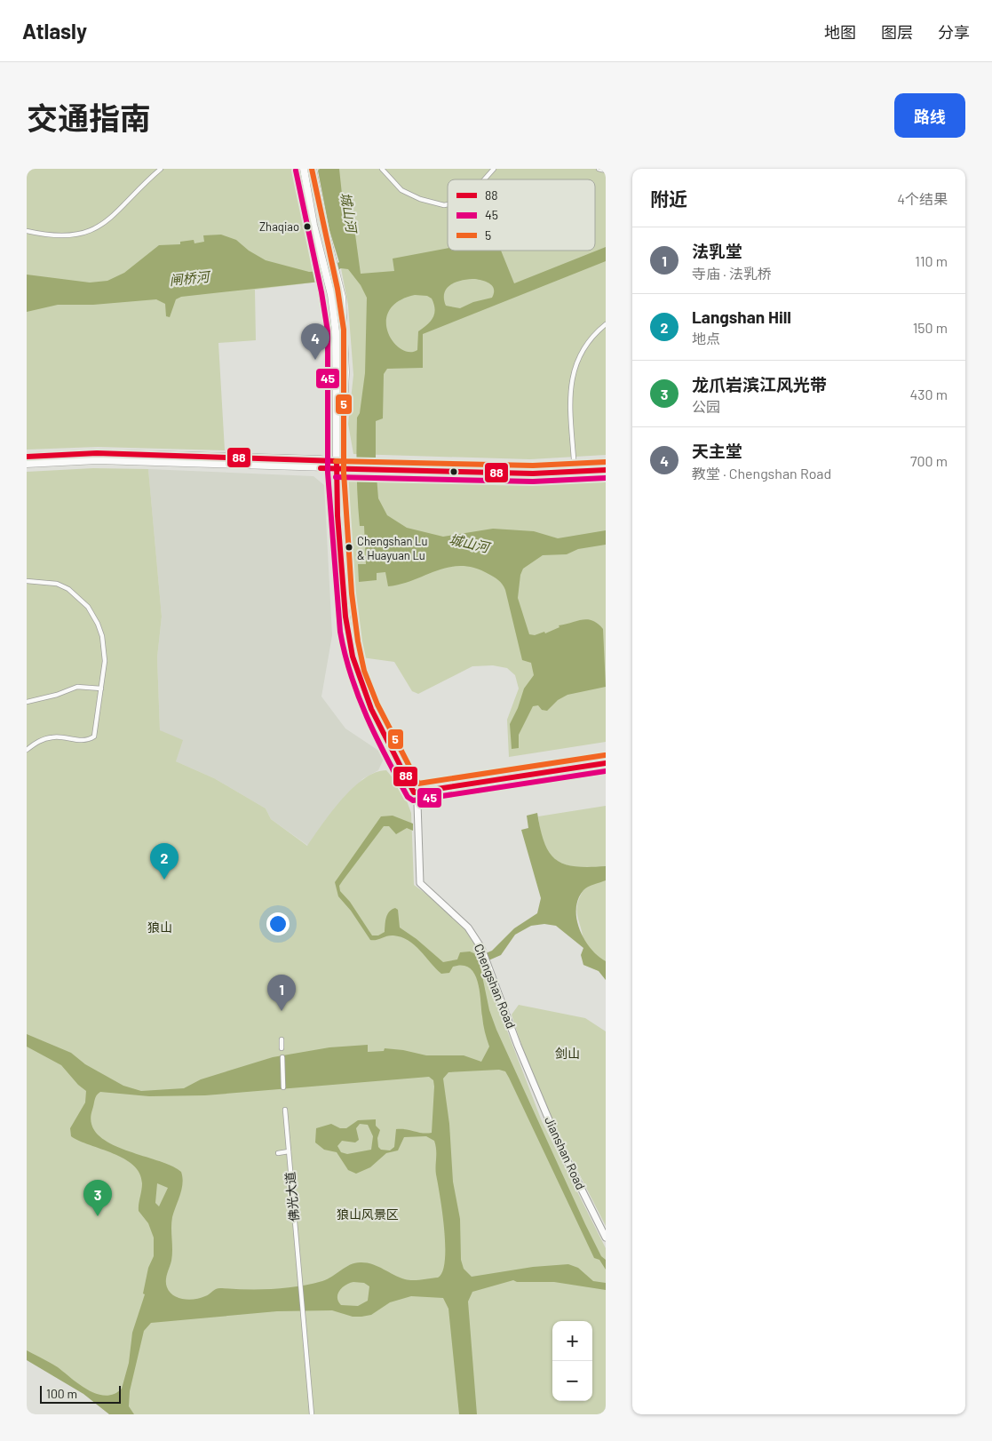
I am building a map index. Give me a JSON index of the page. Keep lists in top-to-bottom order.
{
  "streets": {
    "main road": ["Chengshan Road"],
    "street": ["Jianshan Road", "佛光大道"]
  },
  "crossings": [
    ["Chengshan Road", "Jianshan Road"]
  ],
  "water": ["城山河", "闸桥河"],
  "parks": ["狼山", "剑山", "狼山风景区"],
  "places": ["Zhaqiao", "Chengshan Lu & Huayuan Lu"],
  "lines": ["transit line 5", "transit line 45", "transit line 88"],
  "legend": ["88", "45", "5"],
  "scale_bar": "100 m",
  "page": {
    "header": "Atlasly",
    "nav": ["地图", "图层", "分享"],
    "title": "交通指南",
    "buttons": "路线",
    "heading": ["附近", "4个结果"],
    "list": [
      {
        "mark": "1",
        "name": "法乳堂",
        "note": "寺庙 · 法乳桥",
        "value": "110 m"
      },
      {
        "mark": "2",
        "name": "Langshan Hill",
        "note": "地点",
        "value": "150 m"
      },
      {
        "mark": "3",
        "name": "龙爪岩滨江风光带",
        "note": "公园",
        "value": "430 m"
      },
      {
        "mark": "4",
        "name": "天主堂",
        "note": "教堂 · Chengshan Road",
        "value": "700 m"
      }
    ],
    "pins": [
      "4",
      "2",
      "1",
      "3"
    ],
    "map_buttons": ["+", "−"],
    "scale": "100 m"
  }
}
